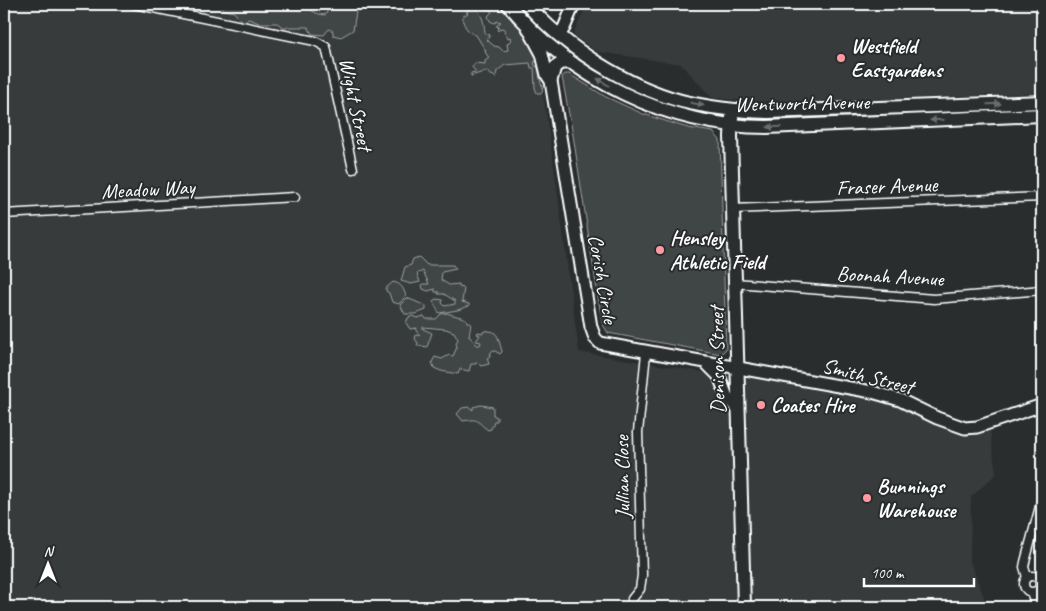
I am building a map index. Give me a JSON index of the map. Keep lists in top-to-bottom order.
{
  "streets": {
    "main road": ["Wentworth Avenue", "Denison Street"],
    "street": [
      "Wight Street",
      "Fraser Avenue",
      "Meadow Way",
      "Boonah Avenue",
      "Corish Circle",
      "Smith Street",
      "Jullian Close"
    ]
  },
  "crossings": [
    ["Wentworth Avenue", "Corish Circle"],
    ["Wentworth Avenue", "Denison Street"],
    ["Fraser Avenue", "Denison Street"],
    ["Boonah Avenue", "Denison Street"],
    ["Corish Circle", "Denison Street"],
    ["Corish Circle", "Smith Street"],
    ["Corish Circle", "Jullian Close"],
    ["Denison Street", "Smith Street"]
  ],
  "places": [
    "Westfield Eastgardens",
    "Hensley Athletic Field",
    "Coates Hire",
    "Bunnings Warehouse"
  ],
  "scale_bar": "100 m",
  "north": "top"
}
